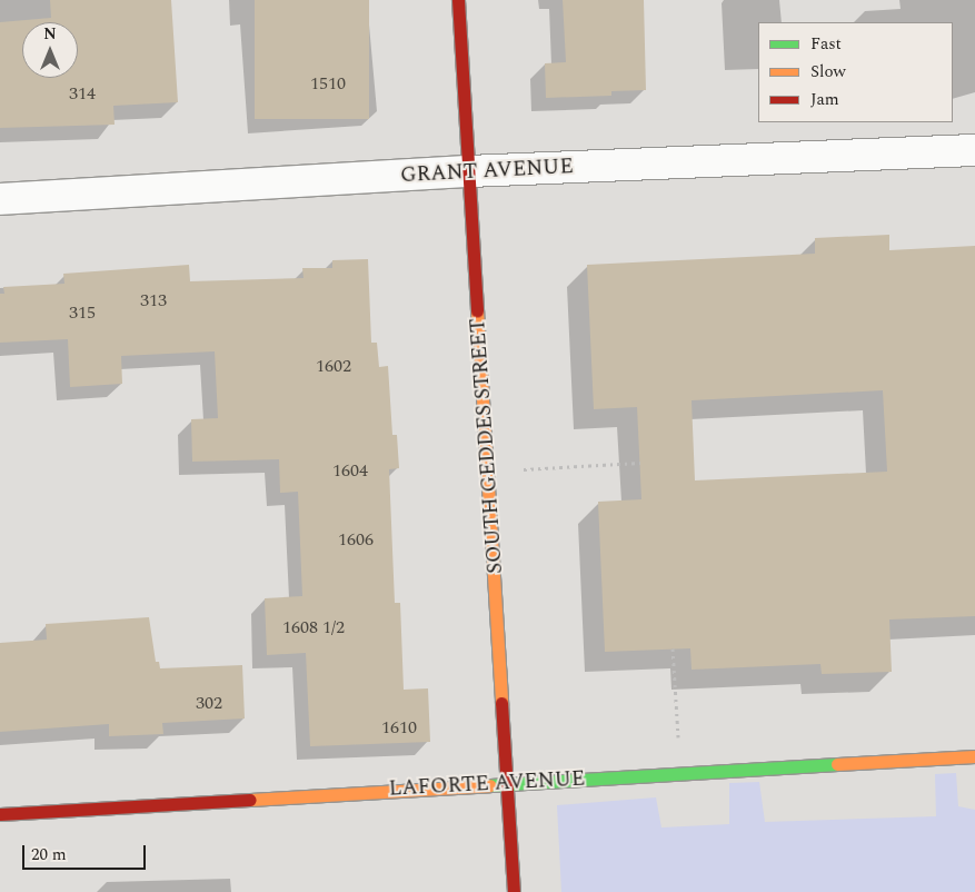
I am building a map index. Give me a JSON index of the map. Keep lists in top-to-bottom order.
{
  "streets": {
    "street": ["GRANT AVENUE", "SOUTH GEDDES STREET", "LAFORTE AVENUE"]
  },
  "crossings": [
    ["GRANT AVENUE", "SOUTH GEDDES STREET"],
    ["SOUTH GEDDES STREET", "LAFORTE AVENUE"]
  ],
  "house_numbers": [
    "1510",
    "314",
    "313",
    "315",
    "1602",
    "1604",
    "1606",
    "1608 1/2",
    "302",
    "1610"
  ],
  "legend": ["Fast", "Slow", "Jam"],
  "scale_bar": "20 m",
  "north": "top"
}
